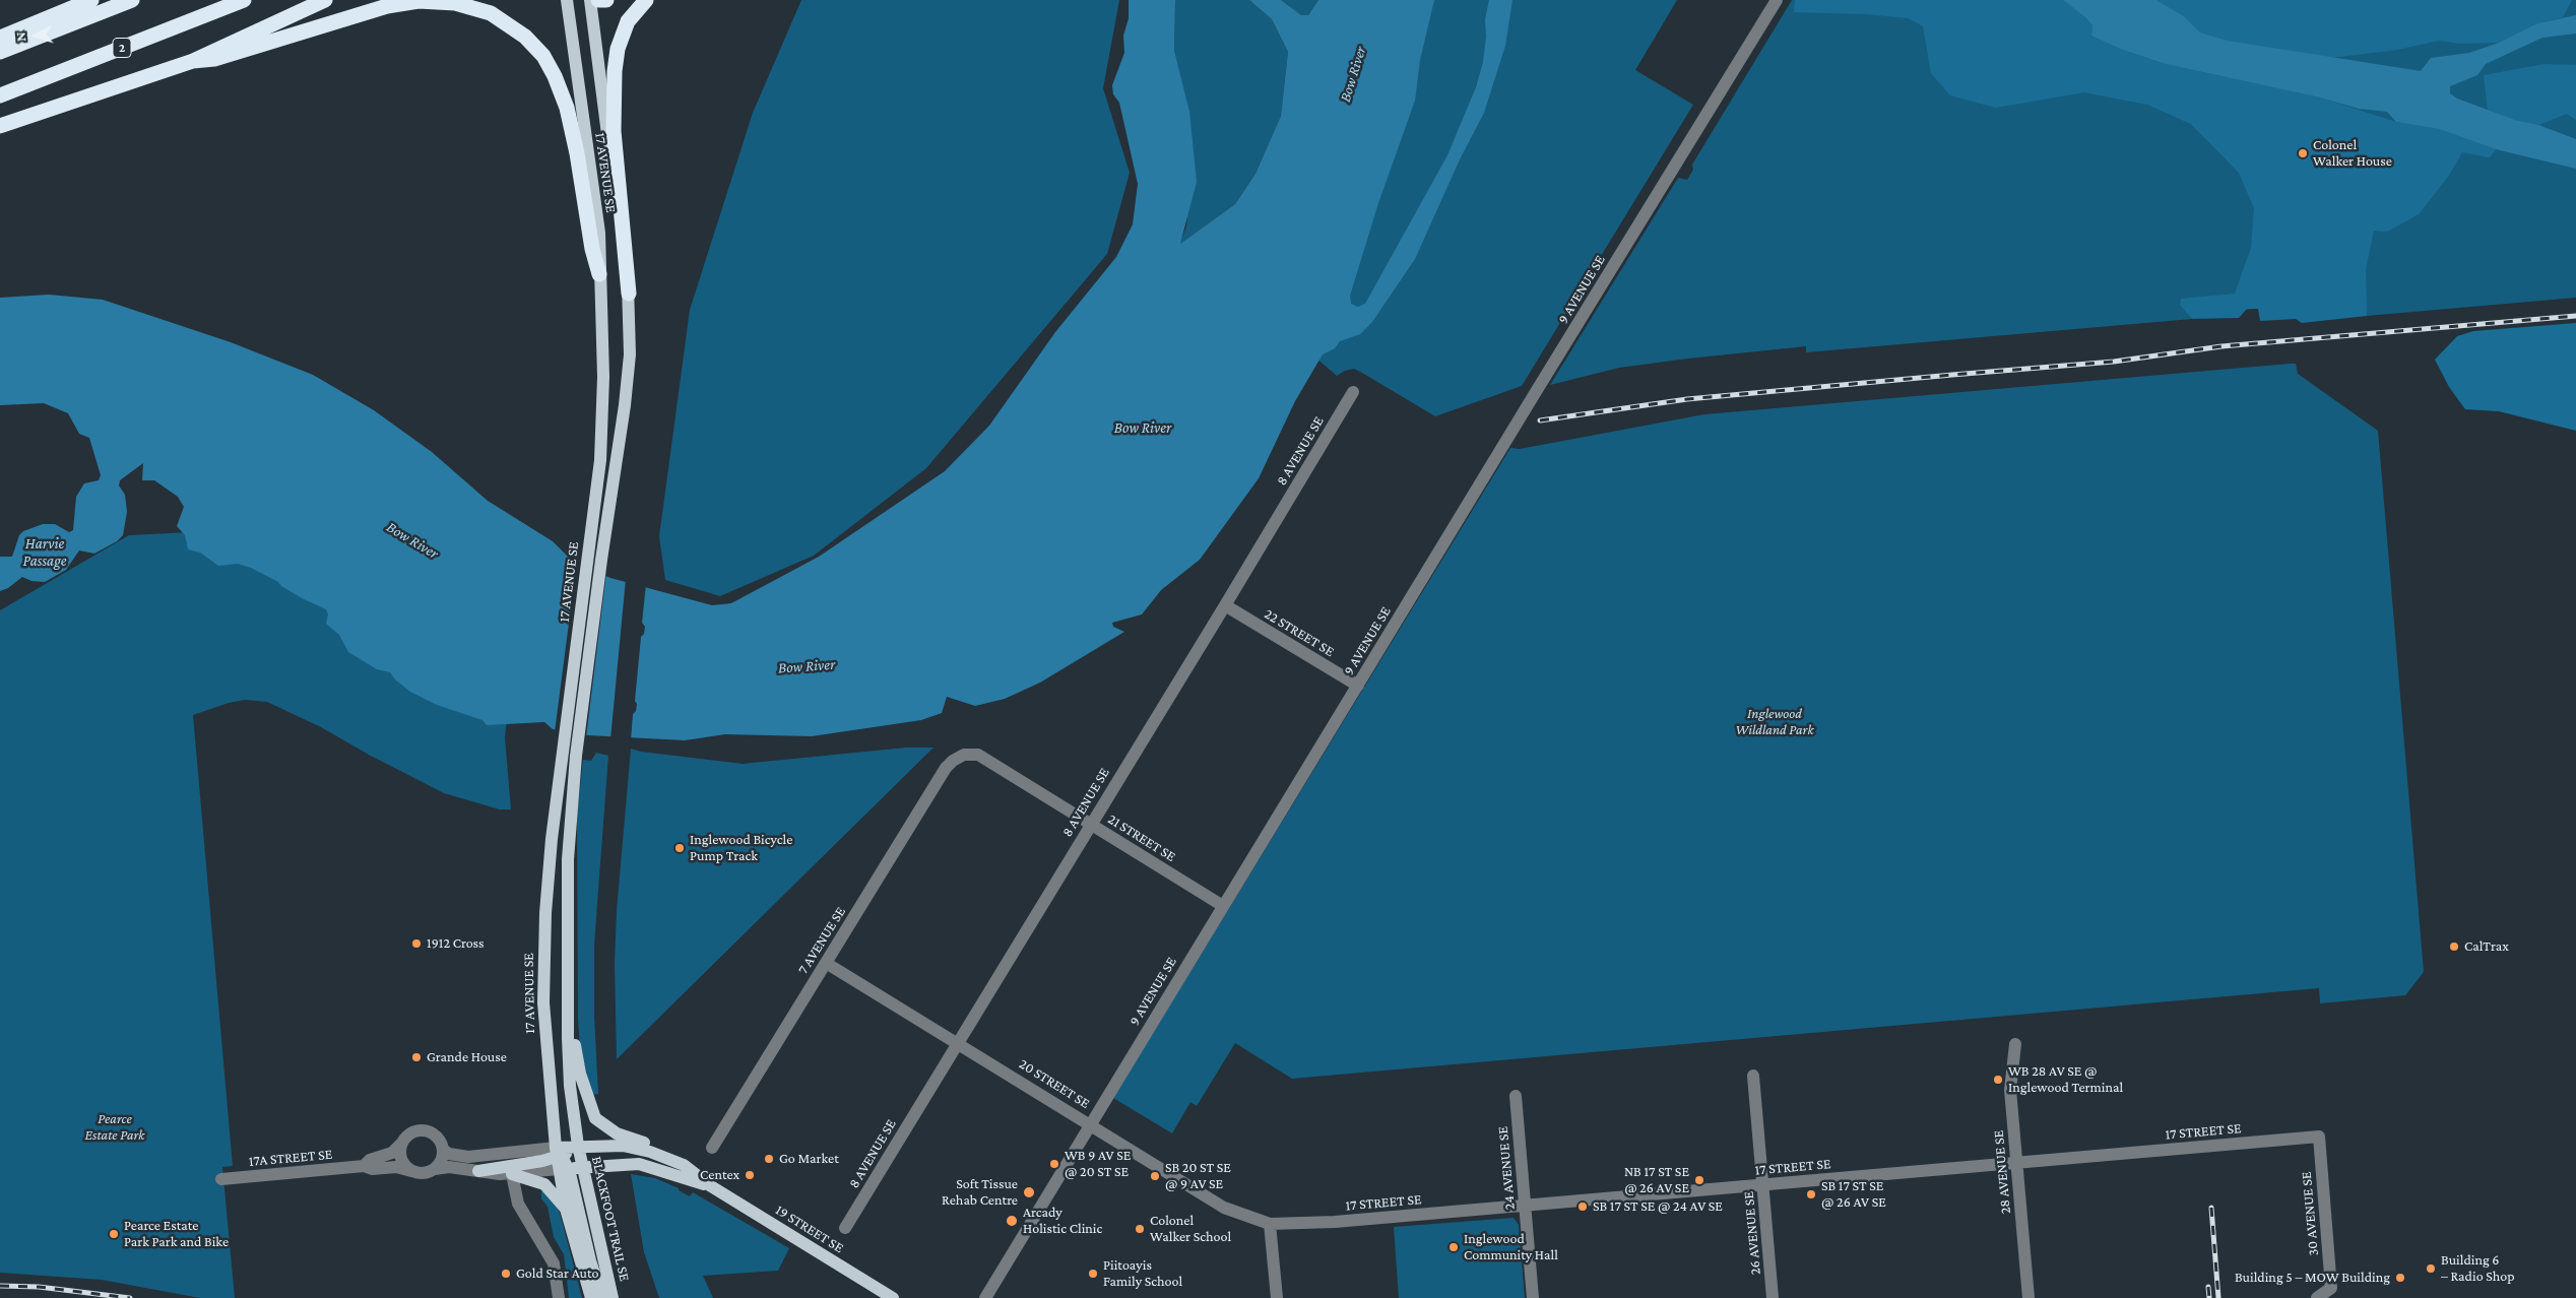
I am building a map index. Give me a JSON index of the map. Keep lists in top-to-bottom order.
{
  "streets": {
    "highway": ["2"],
    "main road": ["17 AVENUE SE", "BLACKFOOT TRAIL SE", "19 STREET SE"],
    "street": [
      "9 AVENUE SE",
      "8 AVENUE SE",
      "22 STREET SE",
      "21 STREET SE",
      "7 AVENUE SE",
      "20 STREET SE",
      "17 STREET SE",
      "17A STREET SE",
      "24 AVENUE SE",
      "28 AVENUE SE",
      "30 AVENUE SE",
      "26 AVENUE SE"
    ]
  },
  "crossings": [
    ["17 AVENUE SE", "BLACKFOOT TRAIL SE"],
    ["17 AVENUE SE", "19 STREET SE"],
    ["9 AVENUE SE", "22 STREET SE"],
    ["9 AVENUE SE", "21 STREET SE"],
    ["9 AVENUE SE", "20 STREET SE"],
    ["8 AVENUE SE", "22 STREET SE"],
    ["8 AVENUE SE", "21 STREET SE"],
    ["8 AVENUE SE", "20 STREET SE"],
    ["21 STREET SE", "7 AVENUE SE"],
    ["7 AVENUE SE", "20 STREET SE"],
    ["20 STREET SE", "17 STREET SE"],
    ["17 STREET SE", "24 AVENUE SE"],
    ["17 STREET SE", "28 AVENUE SE"],
    ["17 STREET SE", "30 AVENUE SE"],
    ["17 STREET SE", "26 AVENUE SE"],
    ["BLACKFOOT TRAIL SE", "19 STREET SE"]
  ],
  "water": ["Bow River", "Harvie Passage"],
  "parks": ["Inglewood Wildland Park", "Pearce Estate Park"],
  "places": [
    "Colonel Walker House",
    "Inglewood Bicycle Pump Track",
    "1912 Cross",
    "CalTrax",
    "Grande House",
    "WB 28 AV SE @ Inglewood Terminal",
    "Go Market",
    "WB 9 AV SE @ 20 ST SE",
    "Centex",
    "SB 20 ST SE @ 9 AV SE",
    "NB 17 ST SE @ 26 AV SE",
    "Soft Tissue Rehab Centre",
    "SB 17 ST SE @ 26 AV SE",
    "SB 17 ST SE @ 24 AV SE",
    "Arcady Holistic Clinic",
    "Colonel Walker School",
    "Pearce Estate Park Park and Bike",
    "Inglewood Community Hall",
    "Building 6 – Radio Shop",
    "Gold Star Auto",
    "Piitoayis Family School",
    "Building 5 – MOW Building"
  ],
  "north": "left"
}
